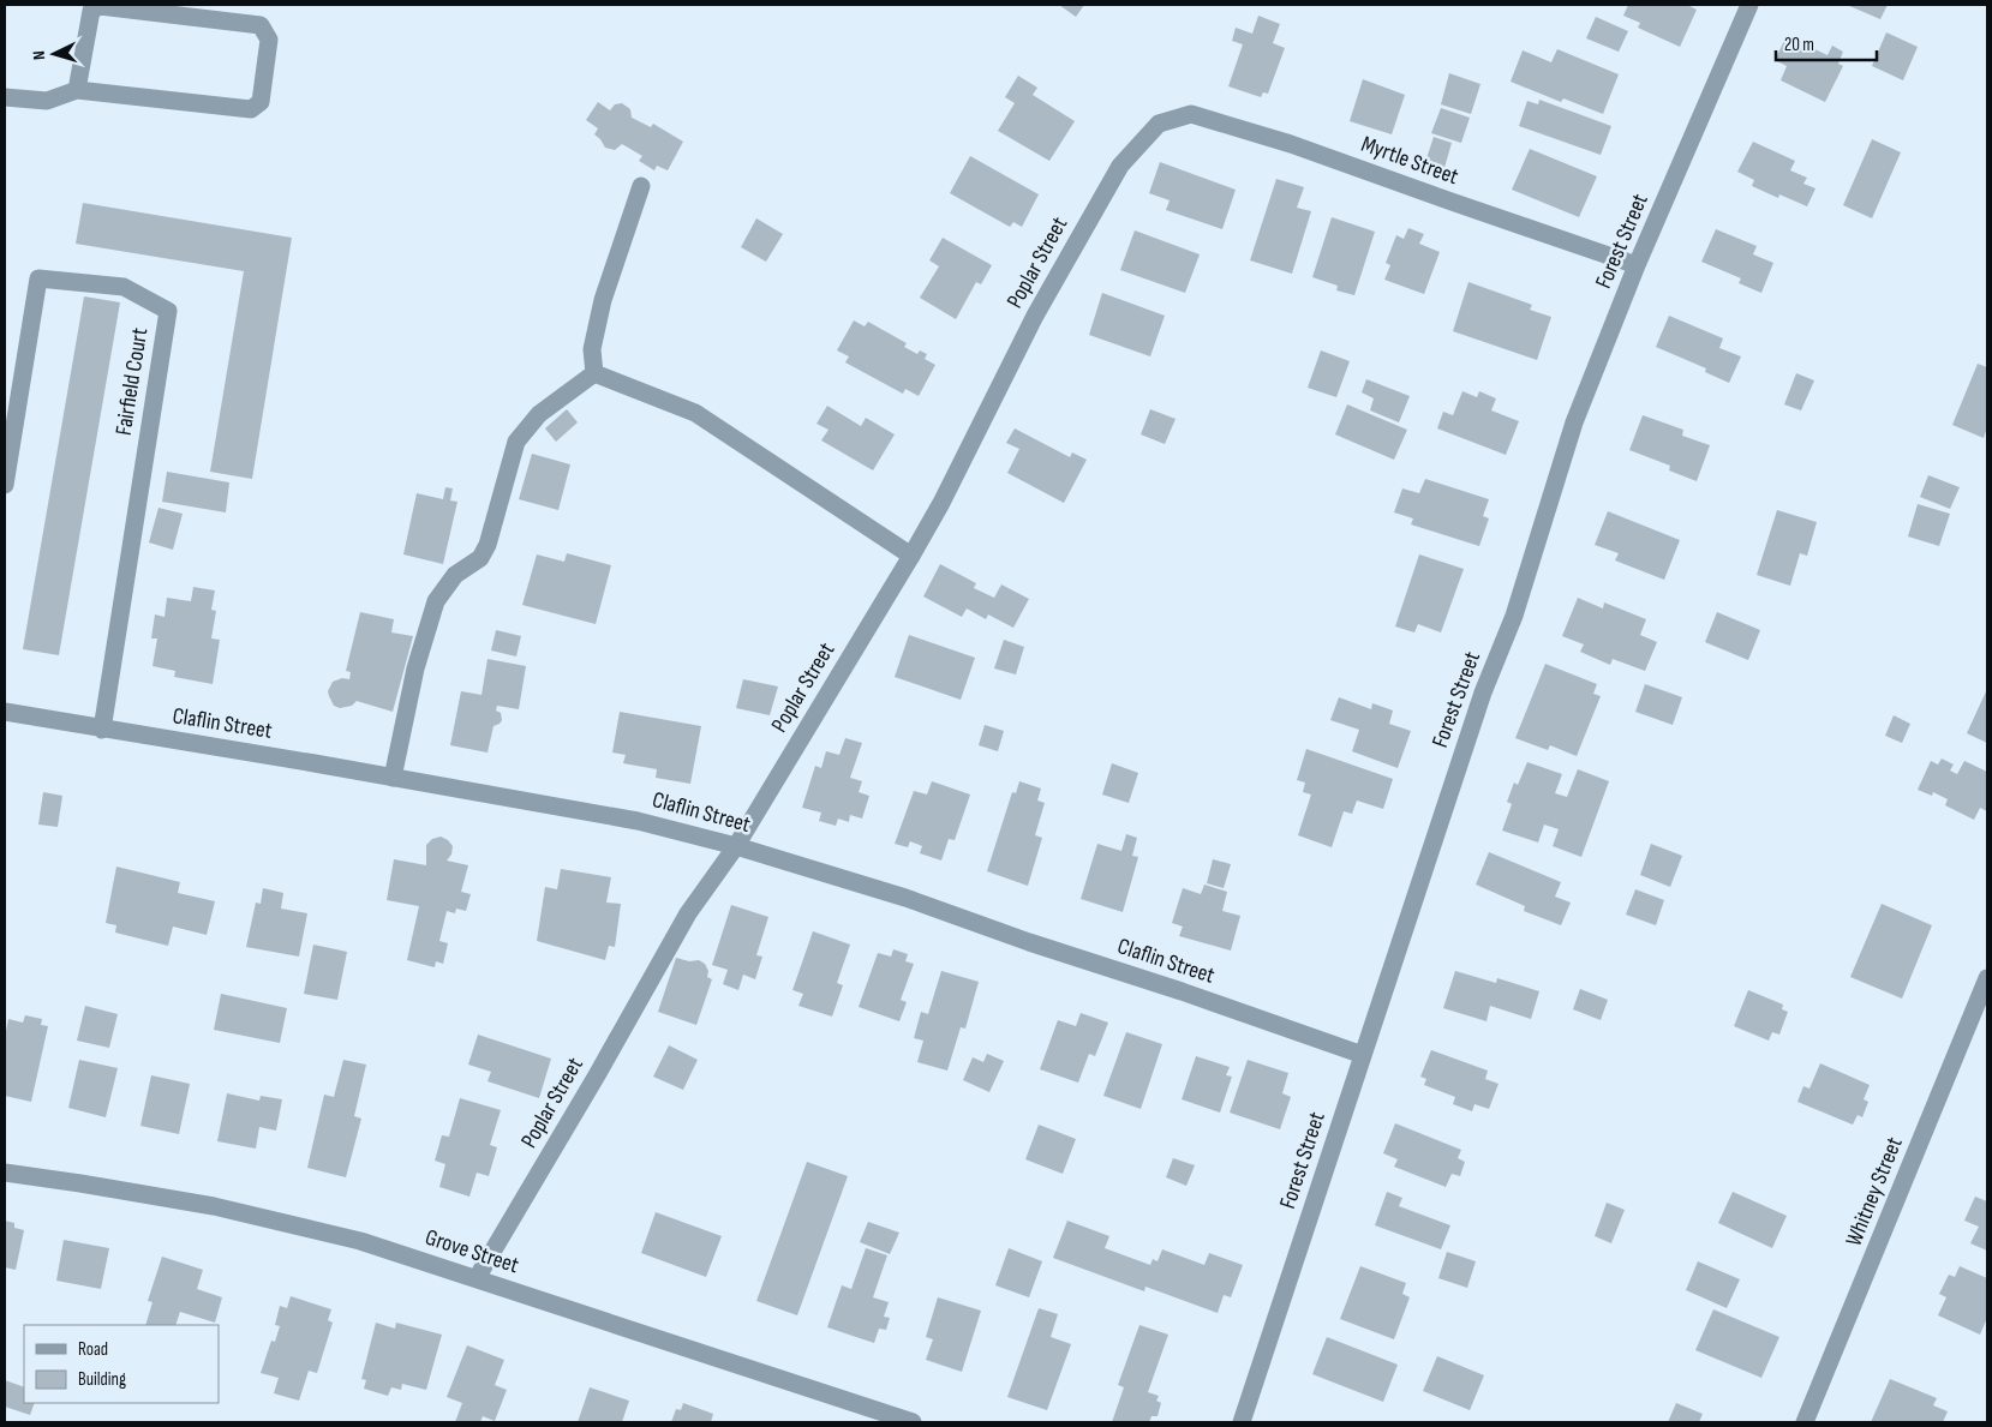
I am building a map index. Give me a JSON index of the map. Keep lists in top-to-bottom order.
{
  "streets": {
    "street": [
      "Myrtle Street",
      "Forest Street",
      "Poplar Street",
      "Fairfield Court",
      "Claflin Street",
      "Whitney Street",
      "Grove Street"
    ]
  },
  "crossings": [
    ["Myrtle Street", "Forest Street"],
    ["Myrtle Street", "Poplar Street"],
    ["Forest Street", "Claflin Street"],
    ["Poplar Street", "Claflin Street"],
    ["Poplar Street", "Grove Street"],
    ["Fairfield Court", "Claflin Street"]
  ],
  "legend": ["Road", "Building"],
  "scale_bar": "20 m",
  "north": "left"
}
